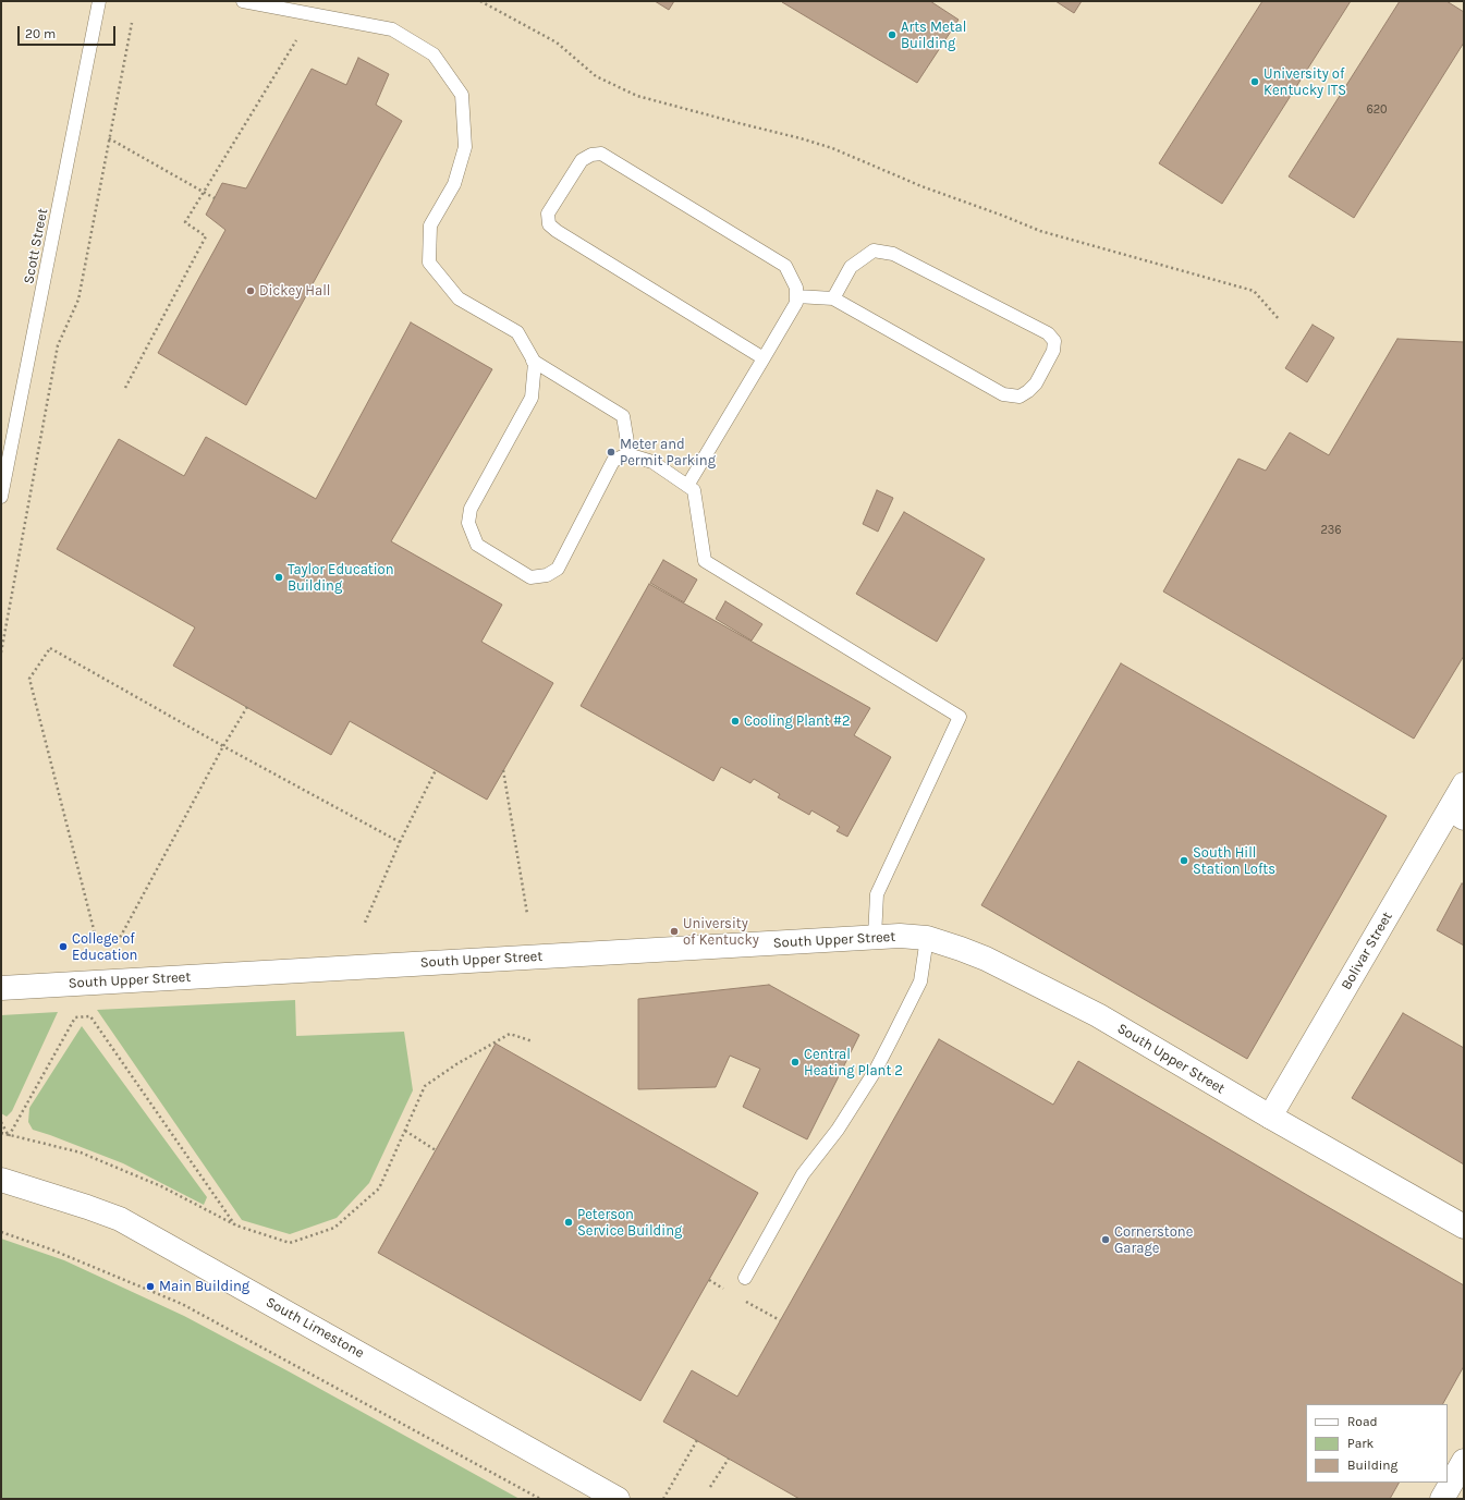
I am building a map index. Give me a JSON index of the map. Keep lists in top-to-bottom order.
{
  "streets": {
    "main road": ["South Upper Street", "Bolivar Street", "South Limestone"],
    "lane": ["Scott Street"]
  },
  "crossings": [
    ["South Upper Street", "Bolivar Street"]
  ],
  "places": [
    "Arts Metal Building",
    "University of Kentucky ITS",
    "Dickey Hall",
    "Meter and Permit Parking",
    "Taylor Education Building",
    "Cooling Plant #2",
    "South Hill Station Lofts",
    "University of Kentucky",
    "College of Education",
    "Central Heating Plant 2",
    "Peterson Service Building",
    "Cornerstone Garage",
    "Main Building"
  ],
  "house_numbers": ["620", "236"],
  "legend": ["Road", "Park", "Building"],
  "scale_bar": "20 m"
}
